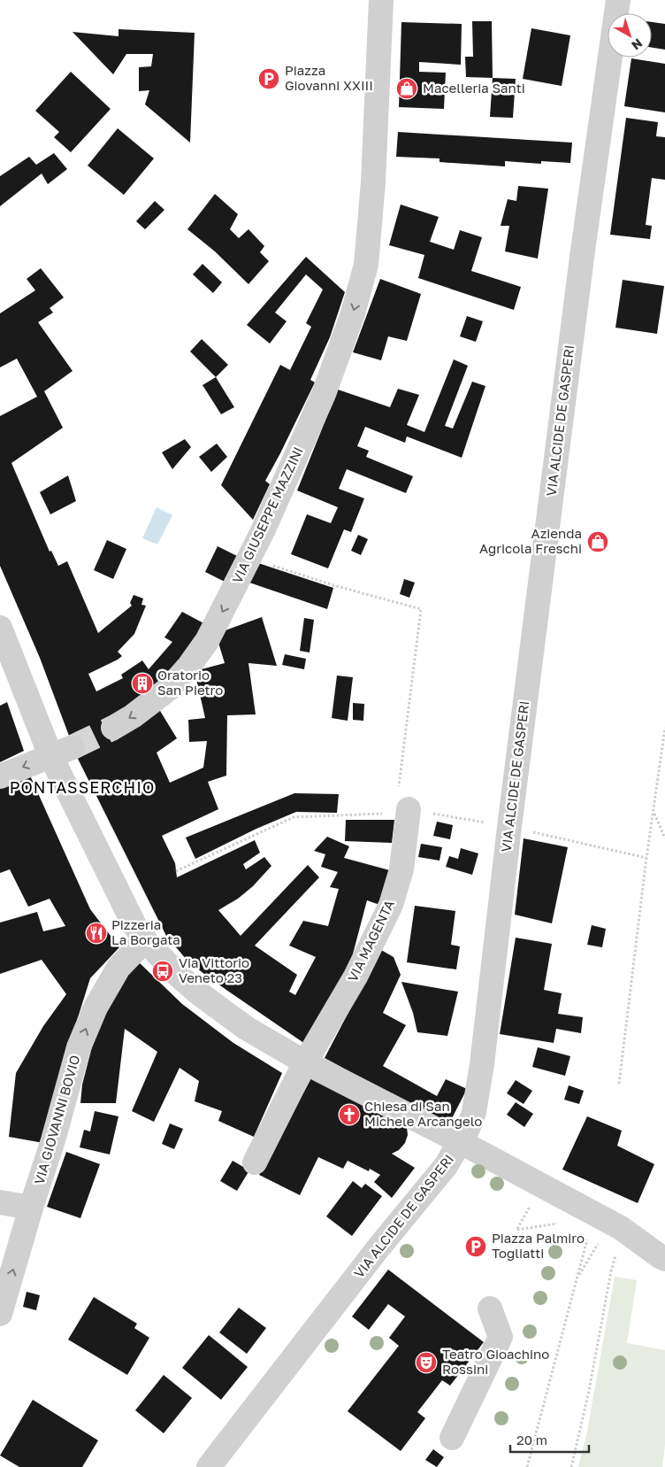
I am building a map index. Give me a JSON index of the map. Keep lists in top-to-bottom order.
{
  "streets": {
    "street": [
      "VIA ALCIDE DE GASPERI",
      "VIA GIUSEPPE MAZZINI",
      "VIA MAGENTA",
      "VIA GIOVANNI BOVIO"
    ]
  },
  "one_way": ["VIA GIUSEPPE MAZZINI", "VIA GIOVANNI BOVIO"],
  "districts": ["PONTASSERCHIO"],
  "places": {
    "parking": ["Piazza Giovanni XXIII", "Piazza Palmiro Togliatti"],
    "shop": ["Macelleria Santi", "Azienda Agricola Freschi"],
    "building": ["Oratorio San Pietro"],
    "restaurant": ["Pizzeria La Borgata"],
    "bus stop": ["Via Vittorio Veneto 23"],
    "church": ["Chiesa di San Michele Arcangelo"],
    "theatre": ["Teatro Gioachino Rossini"]
  },
  "scale_bar": "20 m",
  "north": "bottom right"
}
